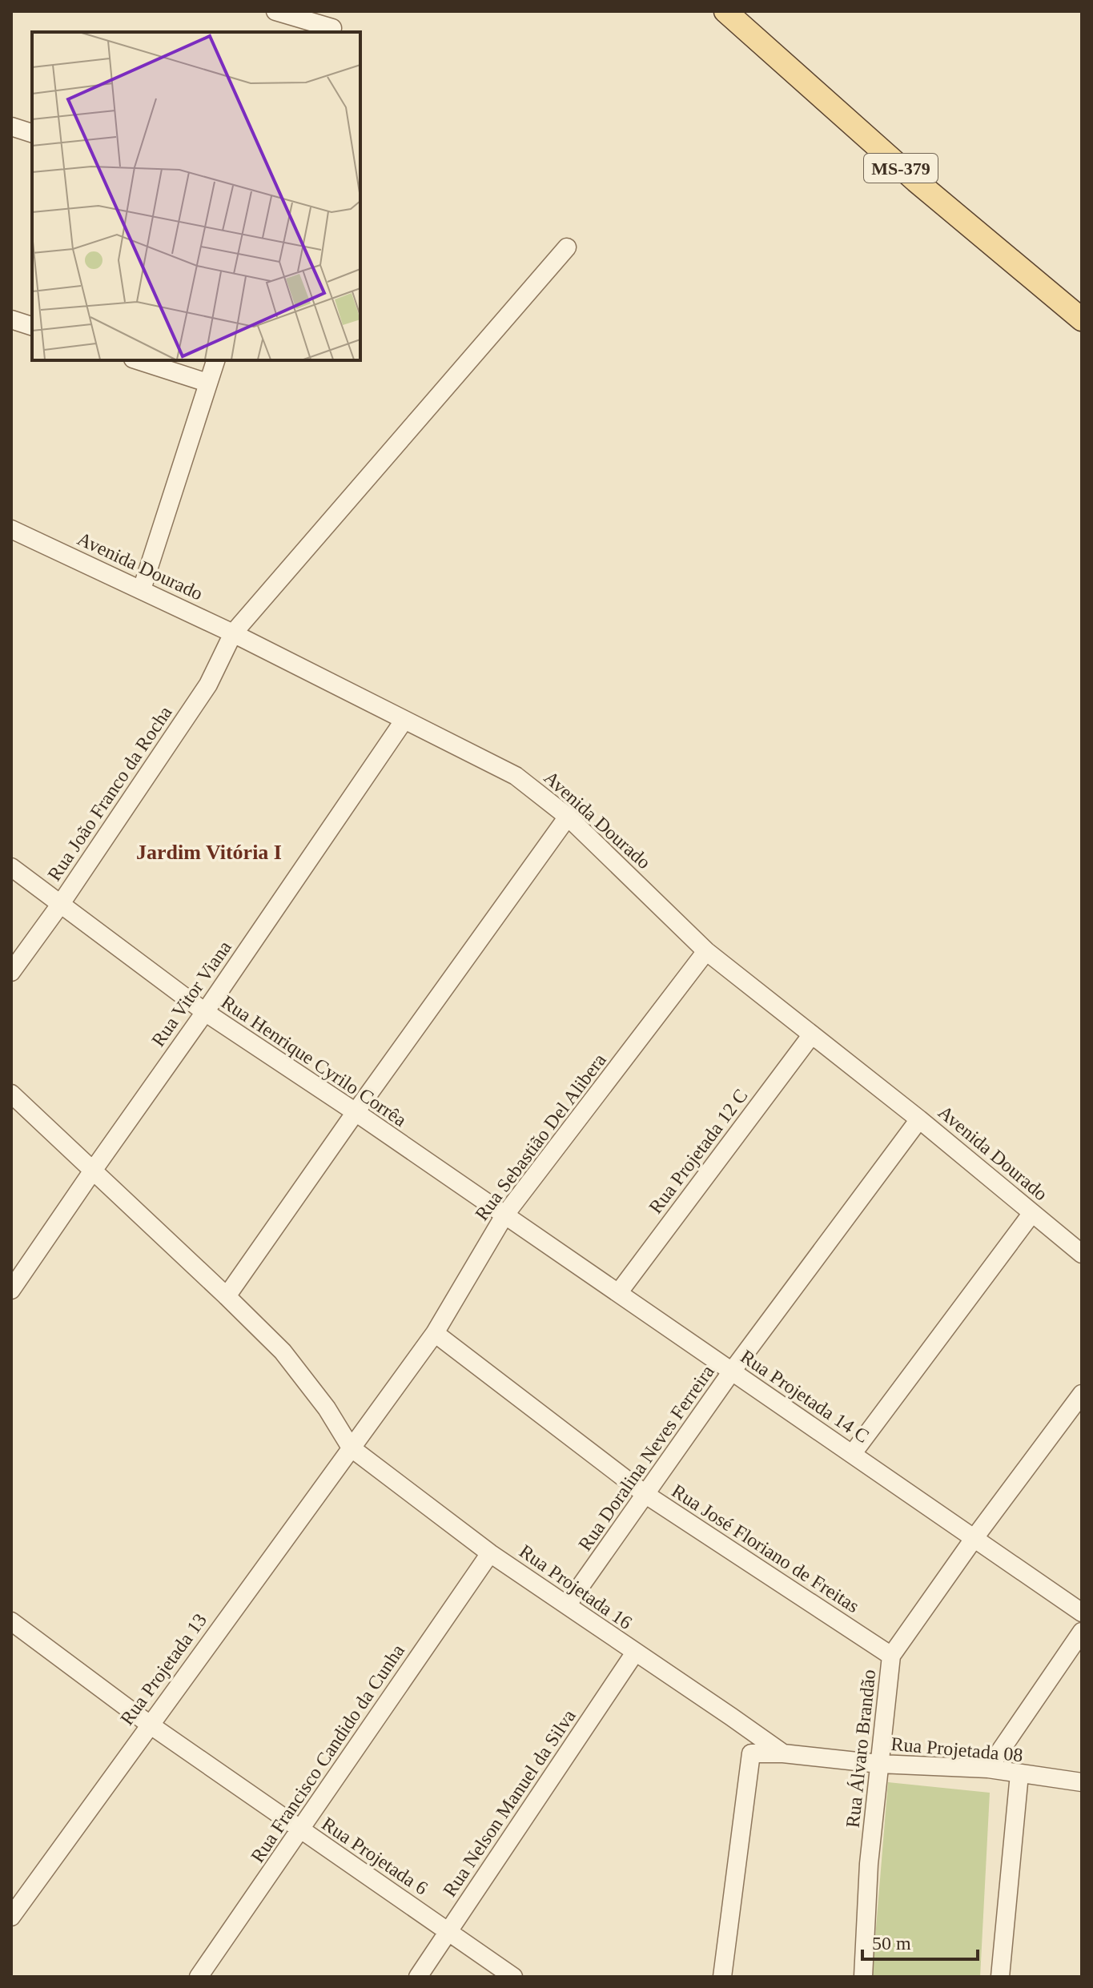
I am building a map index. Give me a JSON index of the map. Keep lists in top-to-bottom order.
{
  "streets": {
    "main road": ["MS-379"],
    "street": [
      "Avenida Dourado",
      "Rua João Franco da Rocha",
      "Rua Vitor Viana",
      "Rua Henrique Cyrilo Corrêa",
      "Rua Sebastião Del Alibera",
      "Rua Projetada 12 C",
      "Rua Projetada 14 C",
      "Rua Doralina Neves Ferreira",
      "Rua José Floriano de Freitas",
      "Rua Projetada 16",
      "Rua Projetada 13",
      "Rua Álvaro Brandão",
      "Rua Projetada 08",
      "Rua Francisco Candido da Cunha",
      "Rua Nelson Manuel da Silva",
      "Rua Projetada 6"
    ]
  },
  "crossings": [
    ["Avenida Dourado", "Rua João Franco da Rocha"],
    ["Avenida Dourado", "Rua Vitor Viana"],
    ["Avenida Dourado", "Rua Sebastião Del Alibera"],
    ["Avenida Dourado", "Rua Projetada 12 C"],
    ["Avenida Dourado", "Rua Doralina Neves Ferreira"],
    ["Rua João Franco da Rocha", "Rua Henrique Cyrilo Corrêa"],
    ["Rua Vitor Viana", "Rua Henrique Cyrilo Corrêa"],
    ["Rua Henrique Cyrilo Corrêa", "Rua Sebastião Del Alibera"],
    ["Rua Henrique Cyrilo Corrêa", "Rua Projetada 14 C"],
    ["Rua Sebastião Del Alibera", "Rua Projetada 14 C"],
    ["Rua Sebastião Del Alibera", "Rua José Floriano de Freitas"],
    ["Rua Sebastião Del Alibera", "Rua Projetada 16"],
    ["Rua Sebastião Del Alibera", "Rua Projetada 13"],
    ["Rua Projetada 12 C", "Rua Projetada 14 C"],
    ["Rua Projetada 14 C", "Rua Doralina Neves Ferreira"],
    ["Rua Projetada 14 C", "Rua Álvaro Brandão"],
    ["Rua Doralina Neves Ferreira", "Rua José Floriano de Freitas"],
    ["Rua Doralina Neves Ferreira", "Rua Projetada 16"],
    ["Rua José Floriano de Freitas", "Rua Álvaro Brandão"],
    ["Rua Projetada 16", "Rua Projetada 13"],
    ["Rua Projetada 16", "Rua Projetada 08"],
    ["Rua Projetada 16", "Rua Francisco Candido da Cunha"],
    ["Rua Projetada 16", "Rua Nelson Manuel da Silva"],
    ["Rua Projetada 13", "Rua Projetada 6"],
    ["Rua Álvaro Brandão", "Rua Projetada 08"],
    ["Rua Francisco Candido da Cunha", "Rua Projetada 6"],
    ["Rua Nelson Manuel da Silva", "Rua Projetada 6"]
  ],
  "districts": ["Jardim Vitória I"],
  "scale_bar": "50 m"
}
